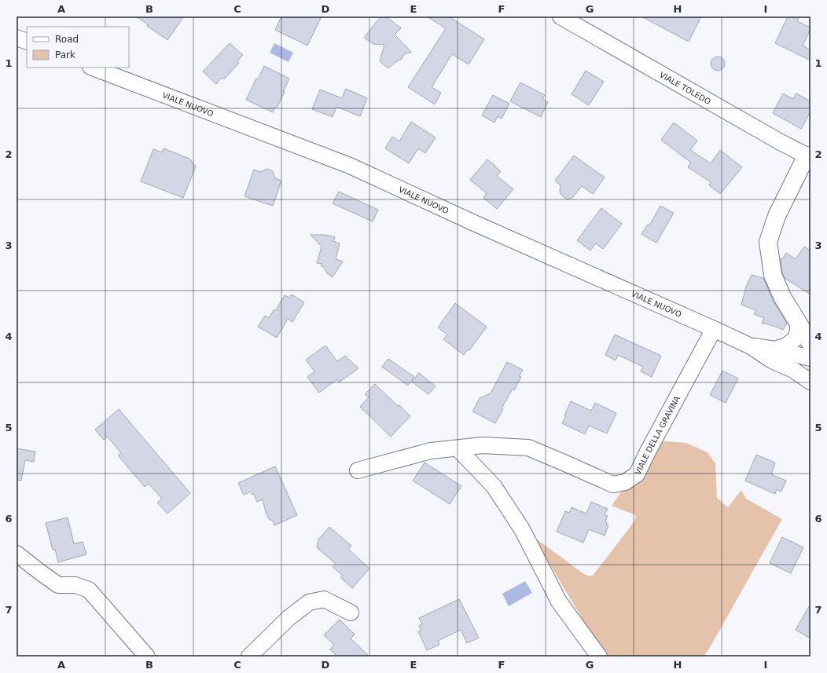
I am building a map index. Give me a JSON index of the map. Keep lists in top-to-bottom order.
{
  "streets": {
    "street": ["VIALE TOLEDO", "VIALE NUOVO", "VIALE DELLA GRAVINA"]
  },
  "crossings": [
    ["VIALE NUOVO", "VIALE DELLA GRAVINA"]
  ],
  "legend": ["Road", "Park"],
  "grid": {
    "columns": [
      "A",
      "B",
      "C",
      "D",
      "E",
      "F",
      "G",
      "H",
      "I"
    ],
    "rows": [
      "1",
      "2",
      "3",
      "4",
      "5",
      "6",
      "7"
    ]
  }
}
